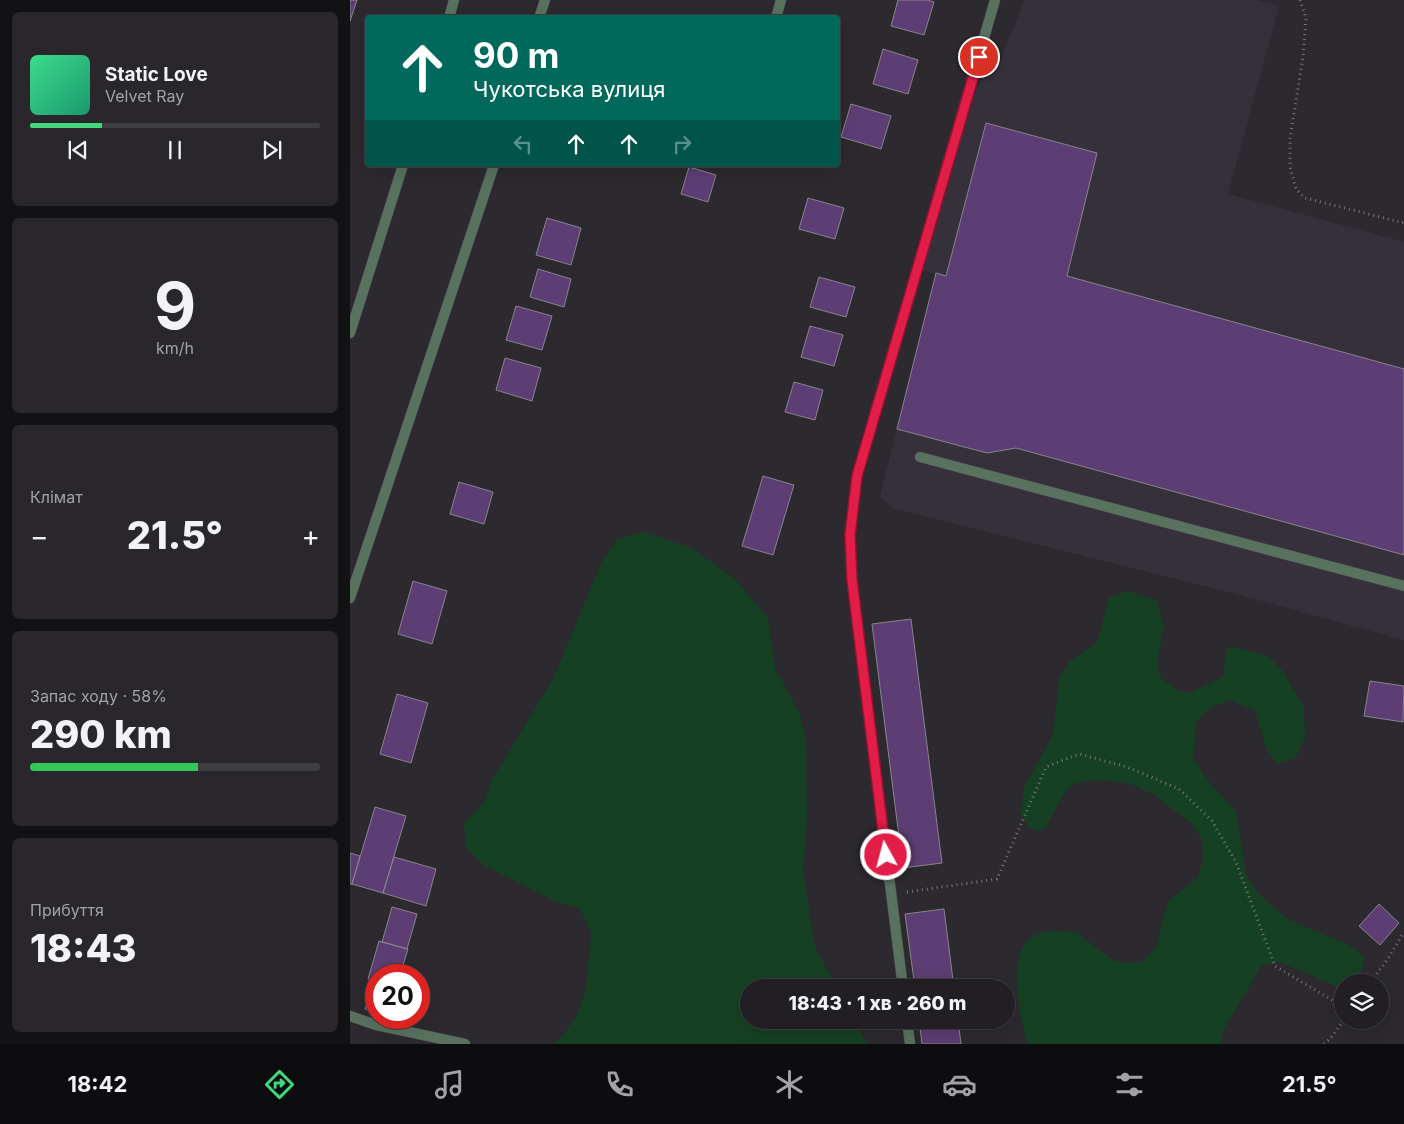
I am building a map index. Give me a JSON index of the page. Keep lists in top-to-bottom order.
{
  "page": {
    "turn": ["90 m", "Чукотська вулиця"],
    "song": ["Static Love", "Velvet Ray"],
    "tile": [
      ["9", "km/h"],
      "Клімат",
      ["Запас ходу · 58%", "290 km"],
      ["Прибуття", "18:43"]
    ],
    "heat": ["−", "21.5°", "+"],
    "limit": "20",
    "trip": "18:43 · 1 хв · 260 m",
    "tabs": ["18:42", "21.5°"]
  }
}
